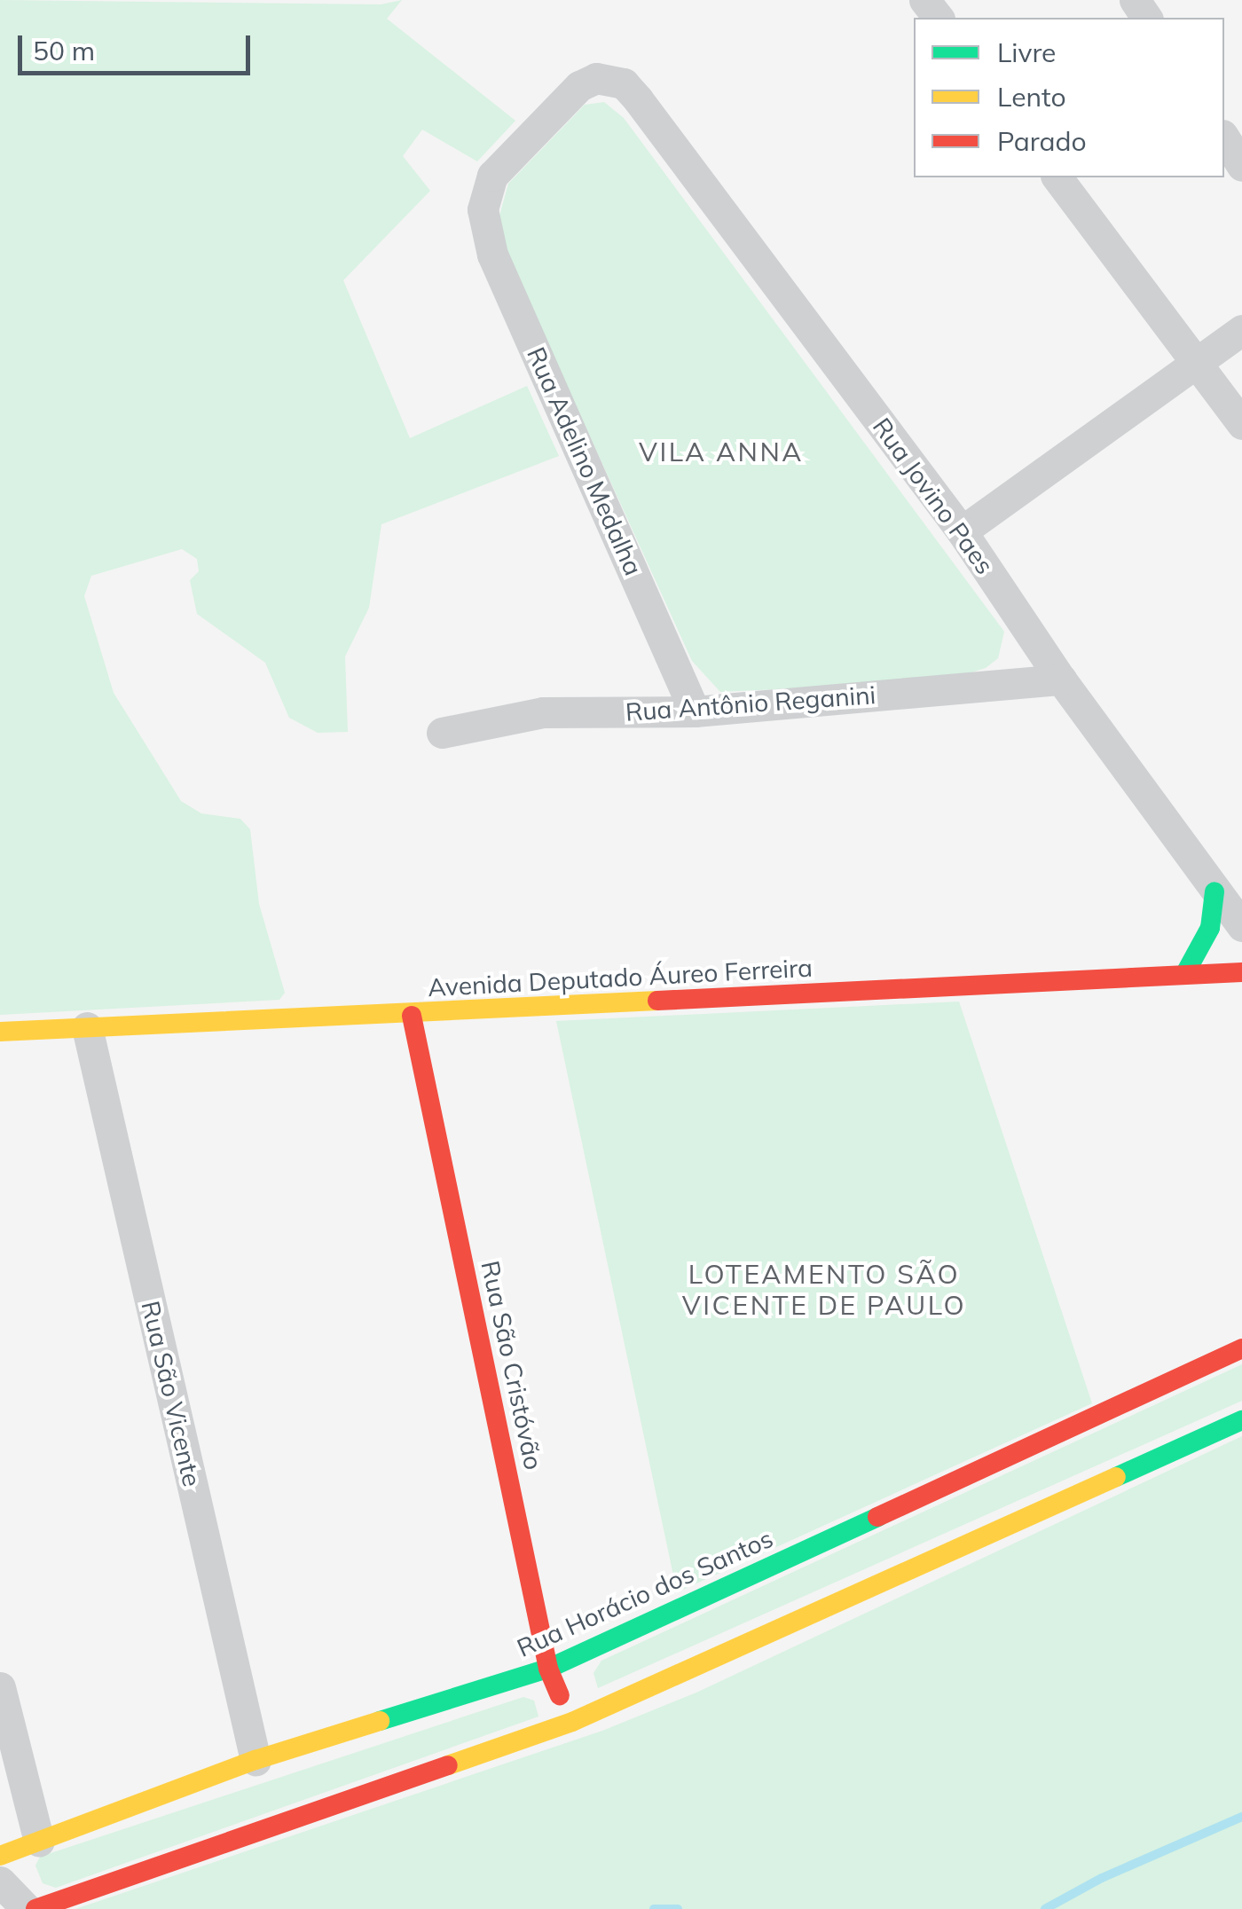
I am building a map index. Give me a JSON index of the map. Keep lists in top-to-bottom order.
{
  "streets": {
    "main road": ["Avenida Deputado Áureo Ferreira", "Rua São Cristóvão", "Rua Horácio dos Santos"],
    "street": [
      "Rua Adelino Medalha",
      "Rua Jovino Paes",
      "Rua Antônio Reganini",
      "Rua São Vicente"
    ]
  },
  "crossings": [
    ["Rua Adelino Medalha", "Rua Jovino Paes"],
    ["Rua Adelino Medalha", "Rua Antônio Reganini"],
    ["Rua Jovino Paes", "Rua Antônio Reganini"],
    ["Avenida Deputado Áureo Ferreira", "Rua São Cristóvão"],
    ["Avenida Deputado Áureo Ferreira", "Rua São Vicente"],
    ["Rua São Cristóvão", "Rua Horácio dos Santos"],
    ["Rua São Vicente", "Rua Horácio dos Santos"]
  ],
  "districts": ["VILA ANNA", "LOTEAMENTO SÃO VICENTE DE PAULO"],
  "legend": ["Livre", "Lento", "Parado"],
  "scale_bar": "50 m"
}
